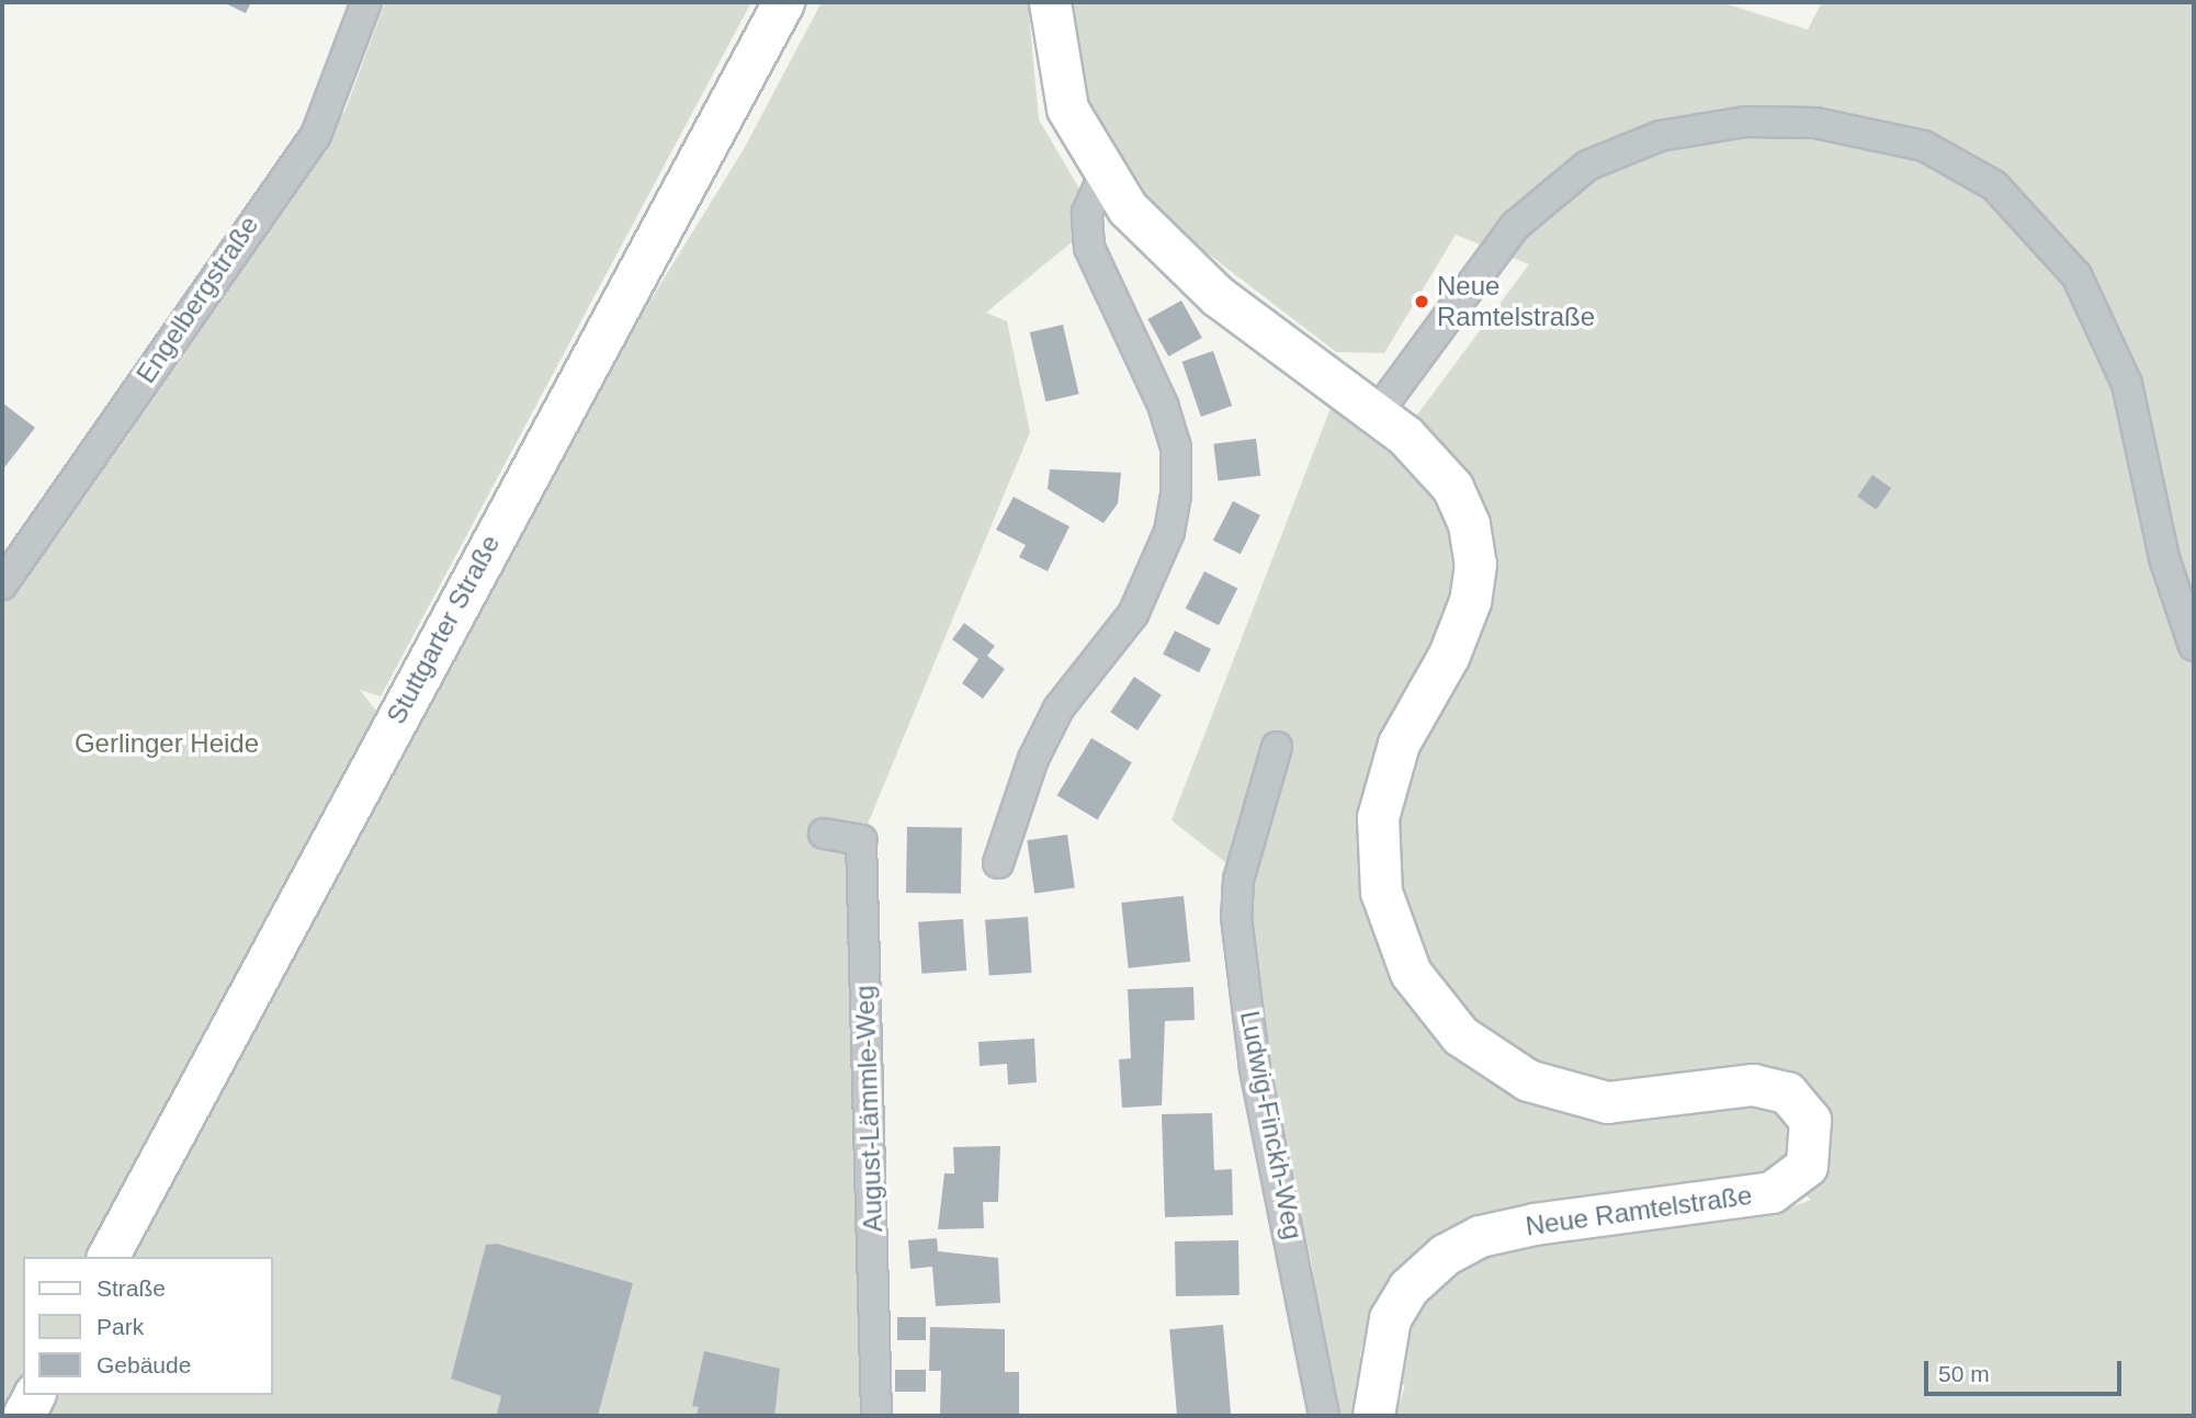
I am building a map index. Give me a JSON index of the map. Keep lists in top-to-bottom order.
{
  "streets": {
    "main road": ["Stuttgarter Straße", "Neue Ramtelstraße"],
    "street": ["Engelbergstraße", "August-Lämmle-Weg", "Ludwig-Finckh-Weg"]
  },
  "parks": ["Gerlinger Heide"],
  "places": ["Neue Ramtelstraße"],
  "legend": ["Straße", "Park", "Gebäude"],
  "scale_bar": "50 m"
}
